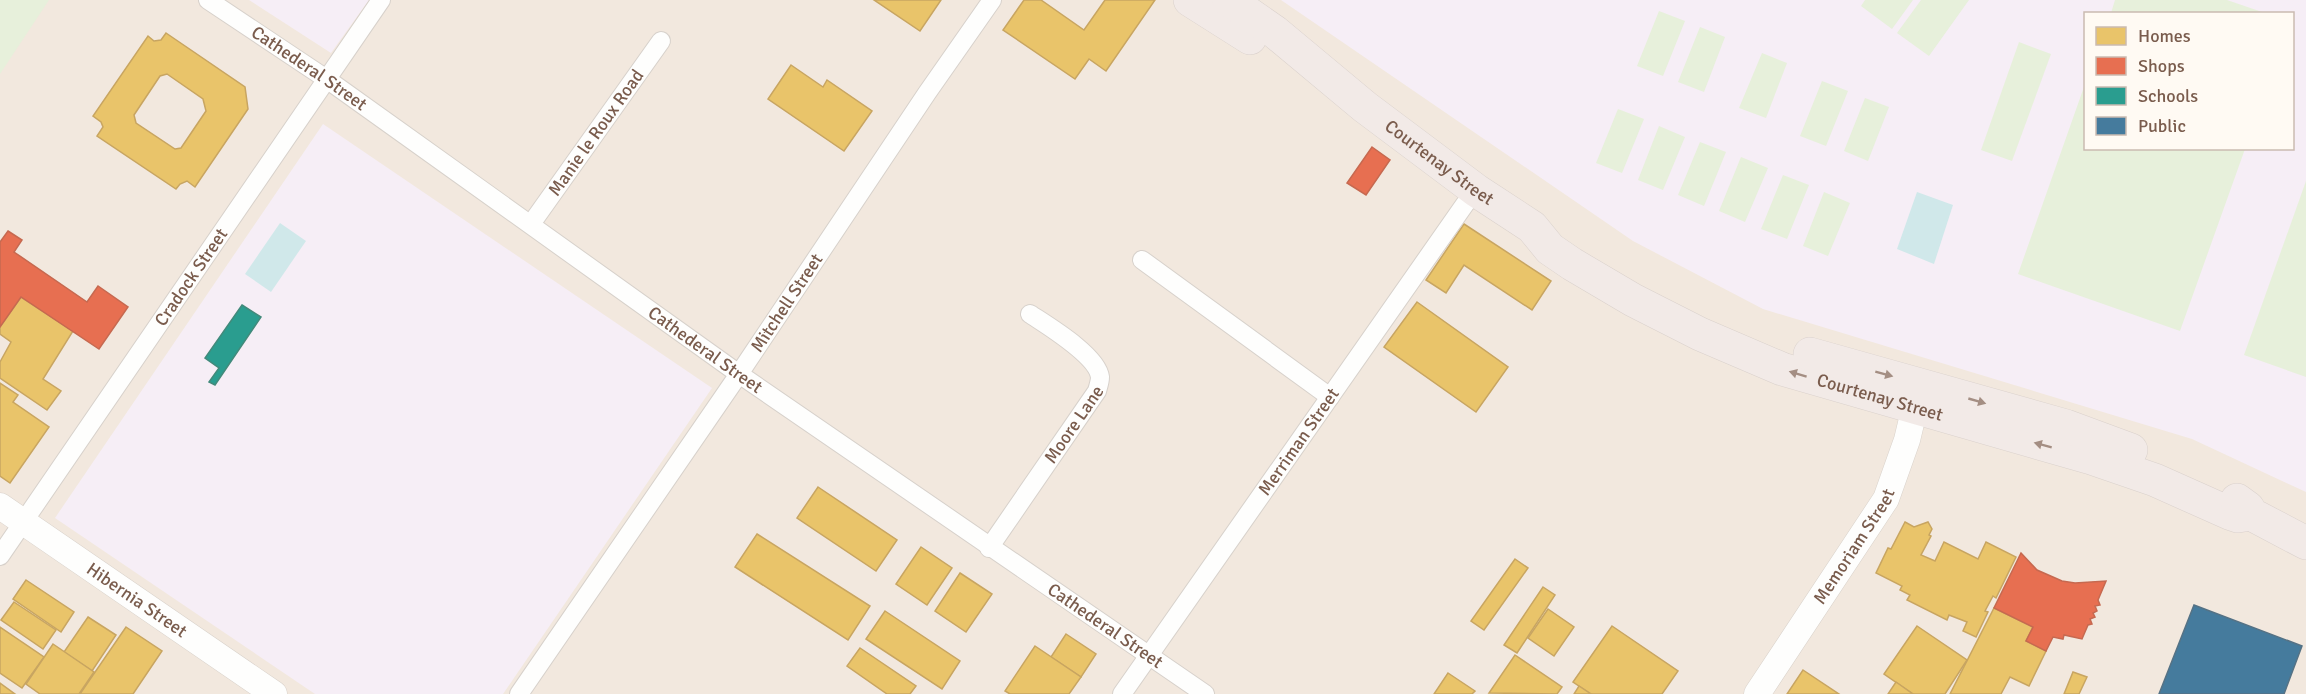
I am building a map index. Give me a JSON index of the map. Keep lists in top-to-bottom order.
{
  "streets": {
    "highway": ["Courtenay Street"],
    "street": [
      "Cathederal Street",
      "Manie le Roux Road",
      "Cradock Street",
      "Mitchell Street",
      "Moore Lane",
      "Merriman Street",
      "Memoriam Street",
      "Hibernia Street"
    ]
  },
  "crossings": [
    ["Cathederal Street", "Manie le Roux Road"],
    ["Cathederal Street", "Cradock Street"],
    ["Cathederal Street", "Mitchell Street"],
    ["Cathederal Street", "Moore Lane"],
    ["Cathederal Street", "Merriman Street"],
    ["Courtenay Street", "Merriman Street"],
    ["Courtenay Street", "Memoriam Street"],
    ["Cradock Street", "Hibernia Street"]
  ],
  "legend": [
    "Homes",
    "Shops",
    "Schools",
    "Public"
  ]
}
